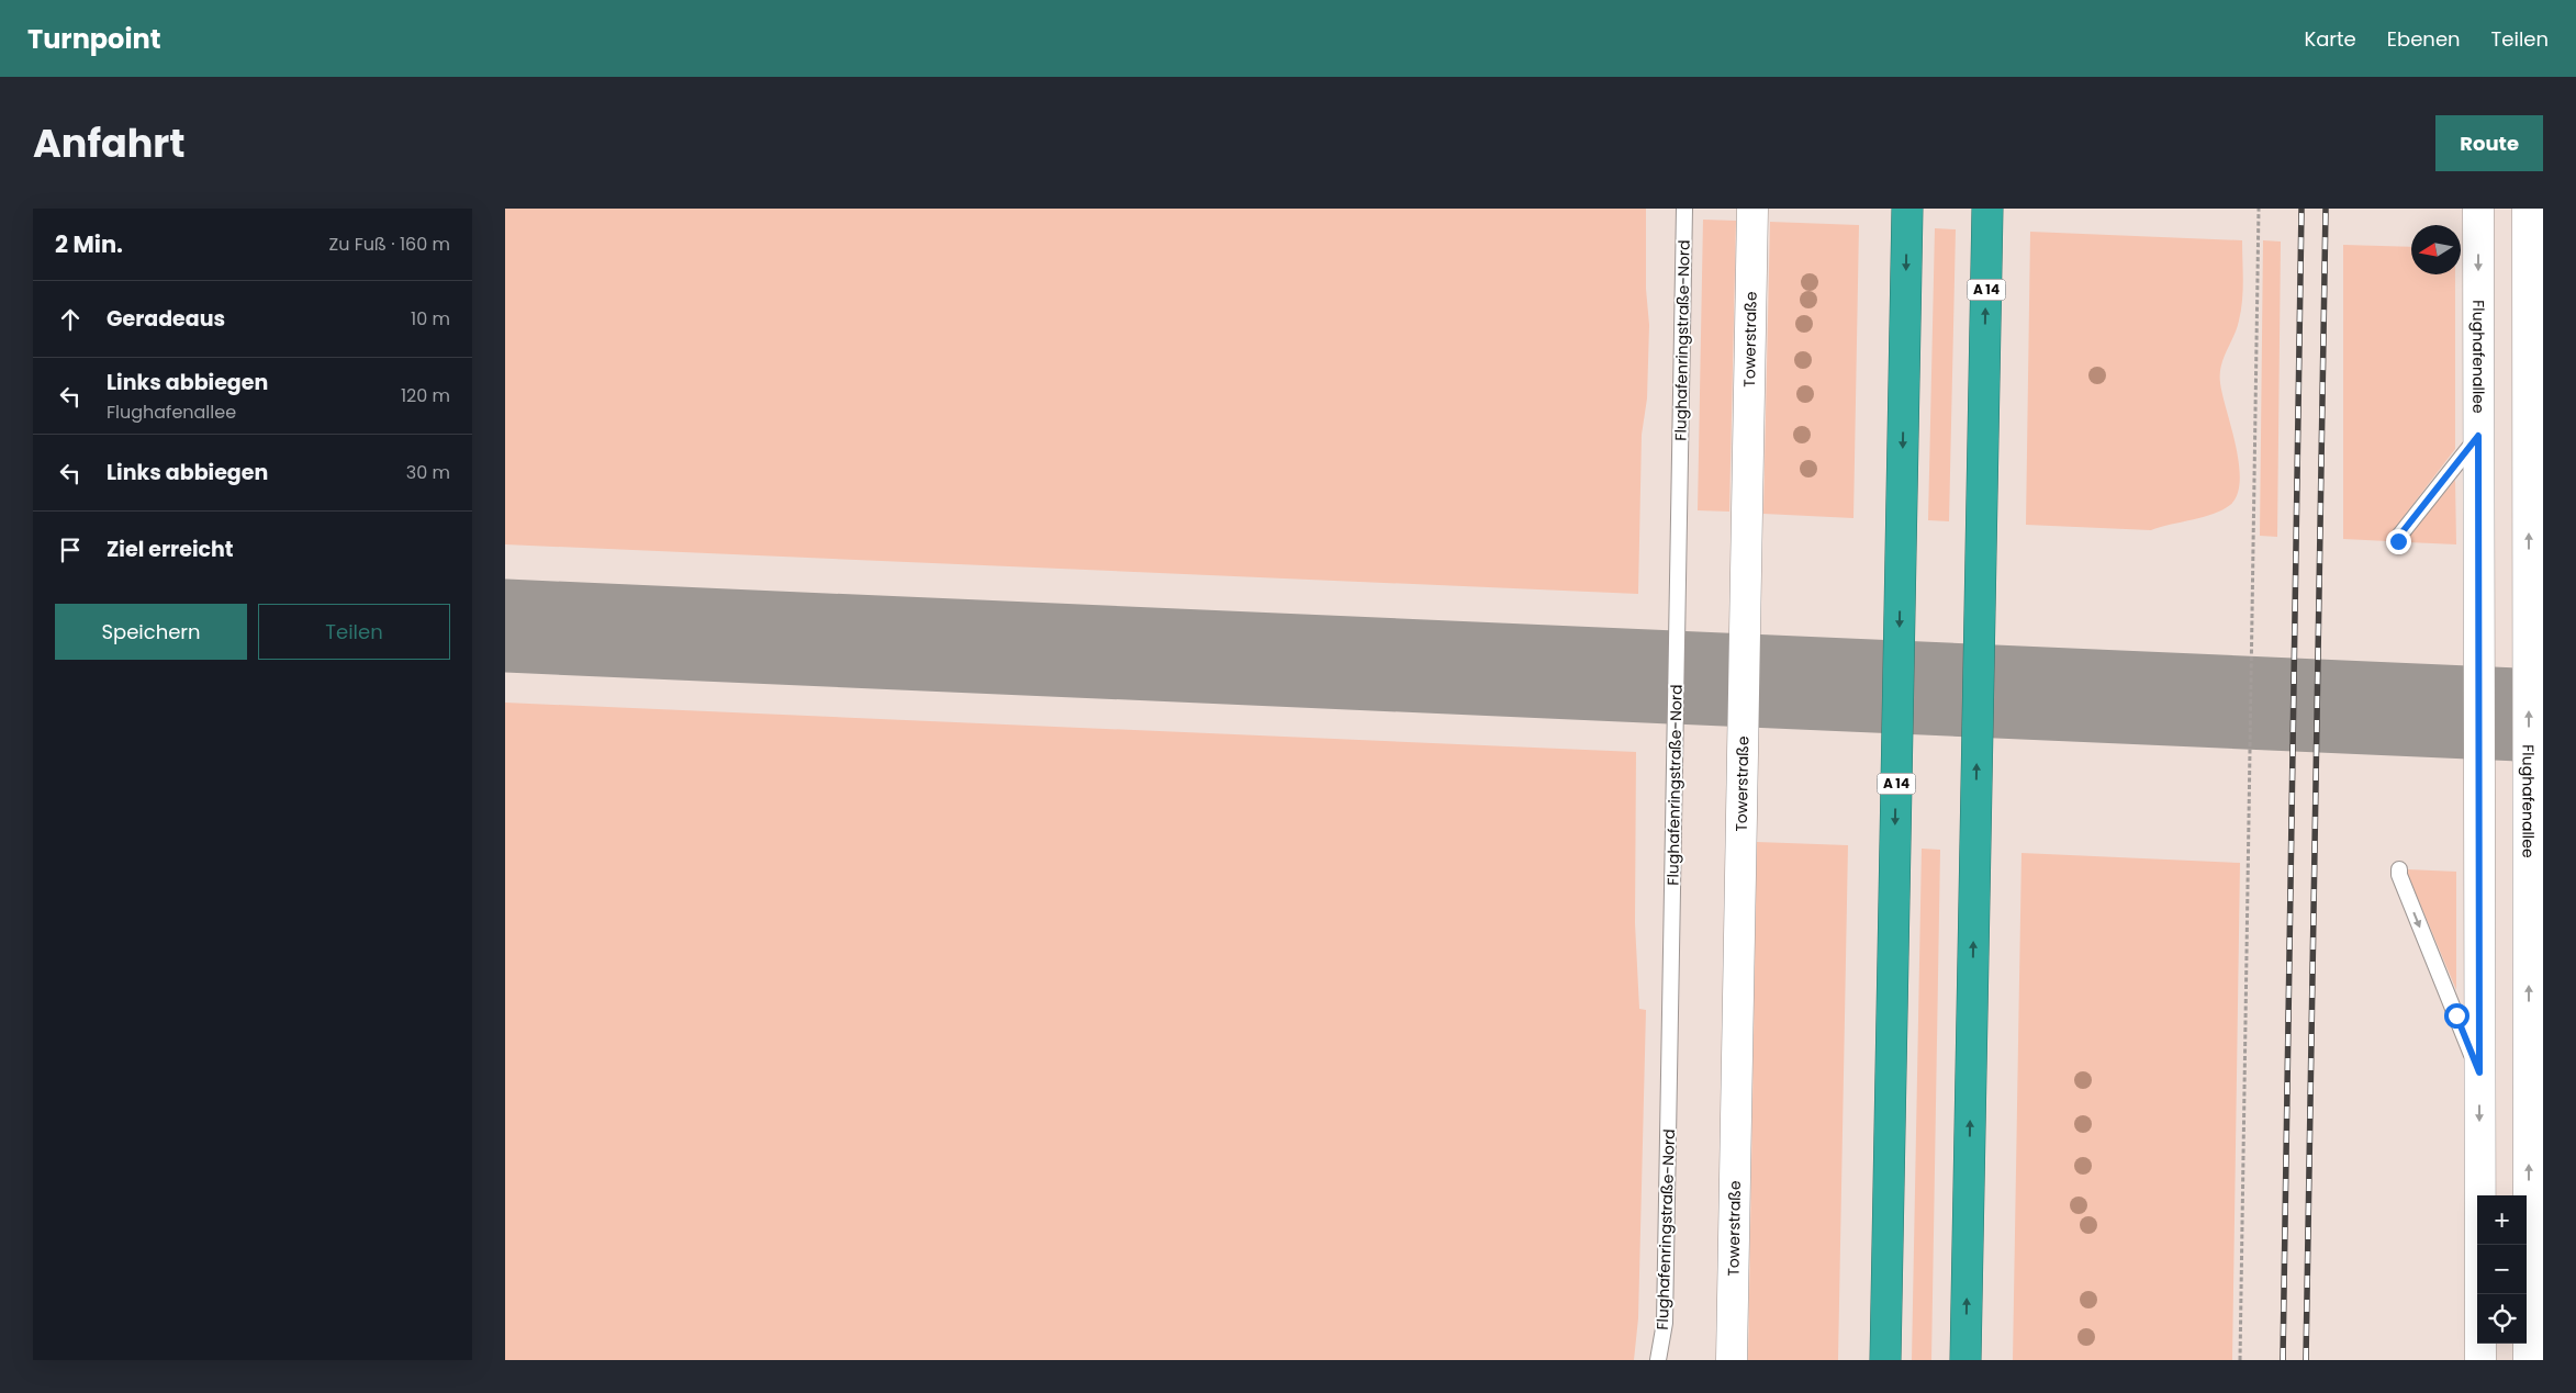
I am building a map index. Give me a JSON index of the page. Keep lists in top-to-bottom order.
{
  "streets": {
    "highway": ["A 14"],
    "main road": ["Towerstraße", "Flughafenallee"],
    "lane": ["Flughafenringstraße-Nord"]
  },
  "north": "left",
  "page": {
    "header": "Turnpoint",
    "nav": ["Karte", "Ebenen", "Teilen"],
    "title": "Anfahrt",
    "buttons": [
      "Route",
      ["Speichern", "Teilen"]
    ],
    "heading": ["2 Min.", "Zu Fuß · 160 m"],
    "list": [
      ["Geradeaus", "10 m"],
      ["Links abbiegen", "Flughafenallee", "120 m"],
      ["Links abbiegen", "30 m"],
      "Ziel erreicht"
    ],
    "map_buttons": ["+", "−"]
  }
}
